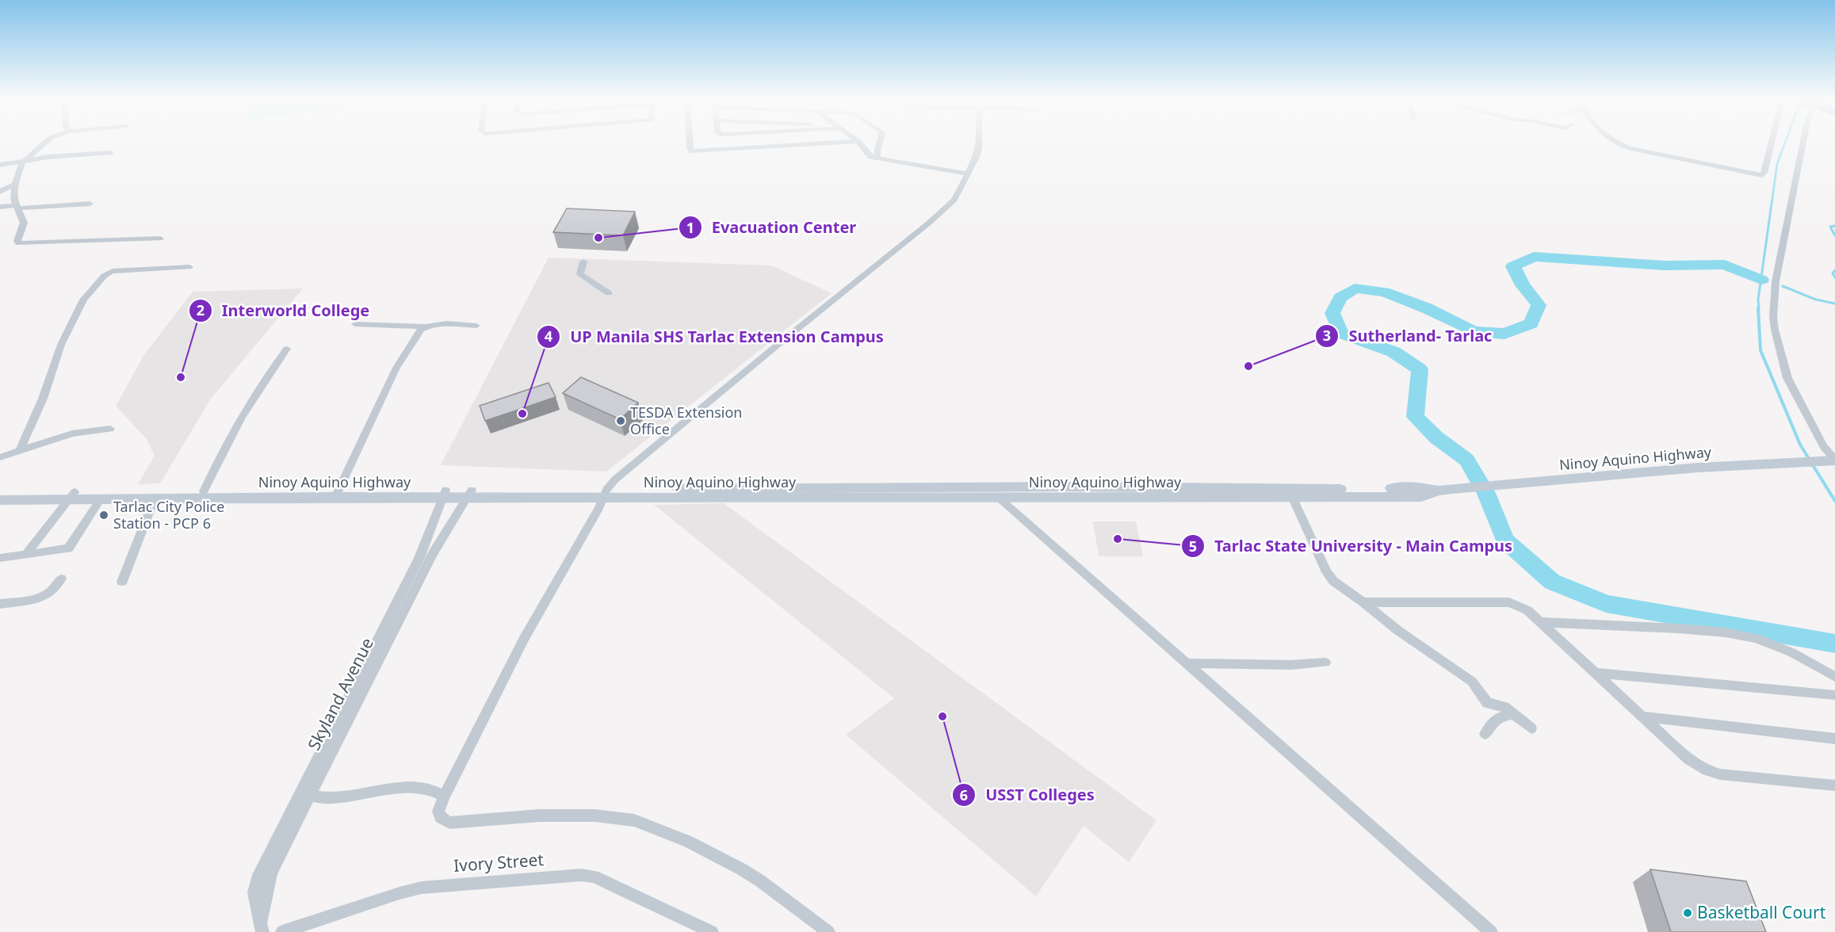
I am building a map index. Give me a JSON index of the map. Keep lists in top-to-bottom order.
{
  "streets": {
    "main road": ["Ninoy Aquino Highway"],
    "street": ["Skyland Avenue", "Ivory Street"]
  },
  "crossings": [
    ["Ninoy Aquino Highway", "Skyland Avenue"]
  ],
  "places": [
    "Evacuation Center",
    "Sutherland- Tarlac",
    "Interworld College",
    "UP Manila SHS Tarlac Extension Campus",
    "TESDA Extension Office",
    "Tarlac City Police Station - PCP 6",
    "Tarlac State University - Main Campus",
    "USST Colleges",
    "Basketball Court"
  ]
}
